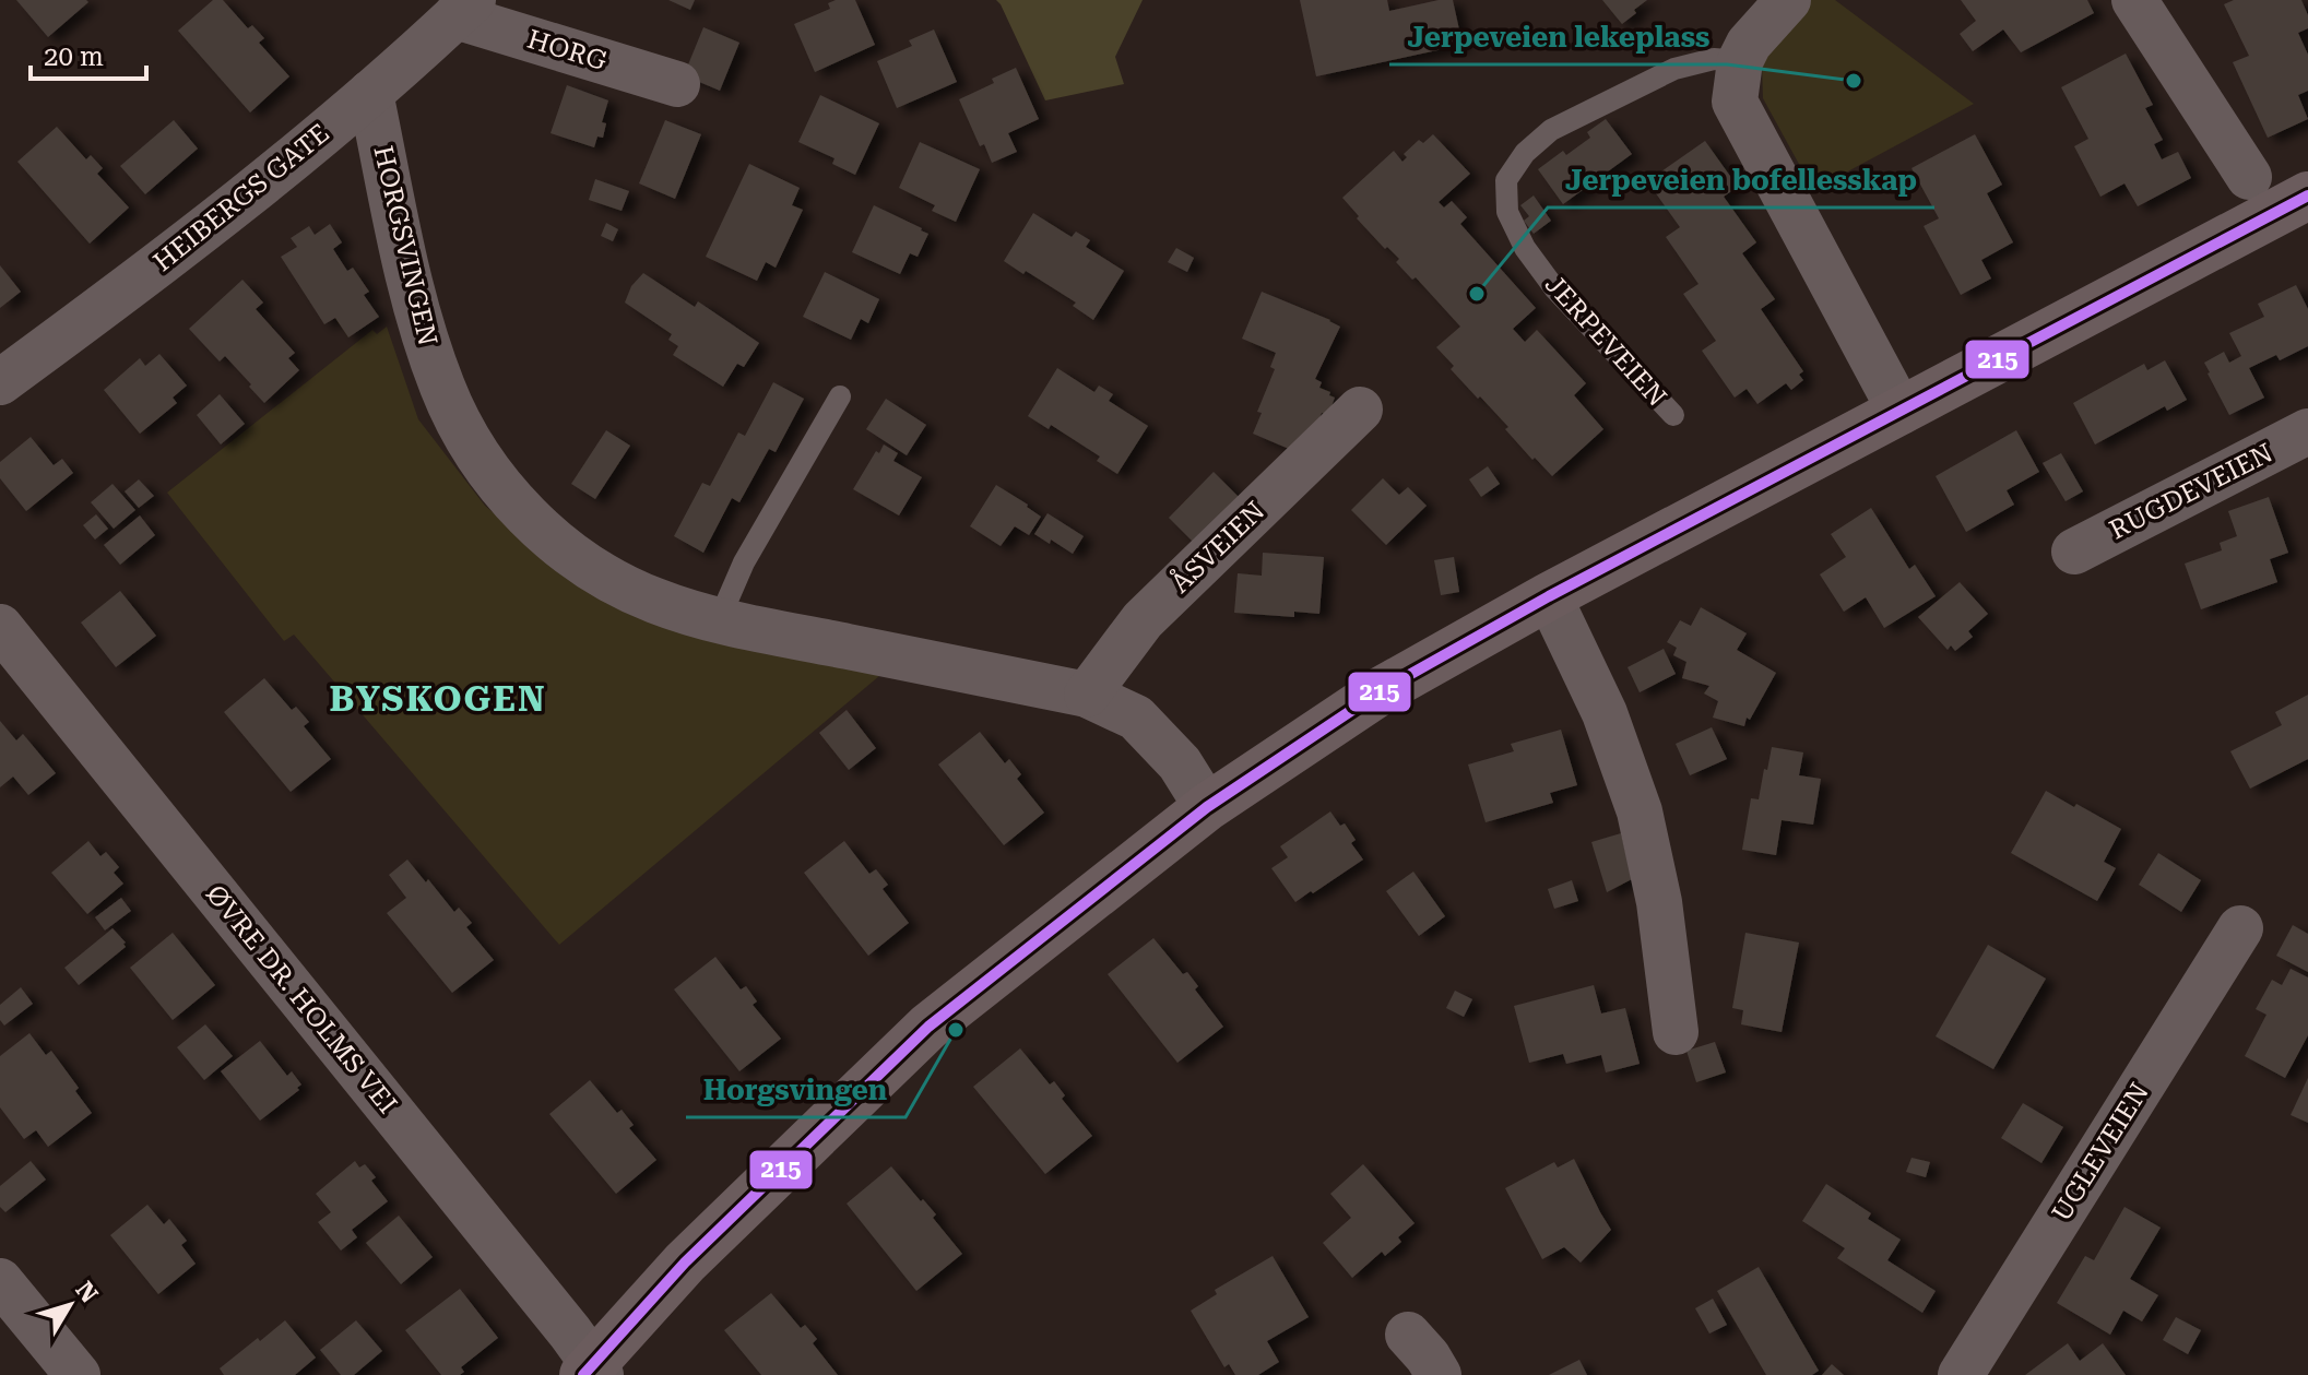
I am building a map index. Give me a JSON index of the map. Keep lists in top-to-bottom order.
{
  "streets": {
    "street": [
      "HORG",
      "HEIBERGS GATE",
      "HORGSVINGEN",
      "RUGDEVEIEN",
      "ÅSVEIEN",
      "ØVRE DR. HOLMS VEI",
      "UGLEVEIEN"
    ],
    "lane": ["JERPEVEIEN"]
  },
  "crossings": [
    ["HORG", "HEIBERGS GATE"],
    ["HEIBERGS GATE", "HORGSVINGEN"],
    ["HORGSVINGEN", "ÅSVEIEN"]
  ],
  "districts": ["BYSKOGEN"],
  "places": ["Jerpeveien lekeplass", "Jerpeveien bofellesskap", "Horgsvingen"],
  "lines": ["transit line 215"],
  "scale_bar": "20 m",
  "north": "top right"
}
